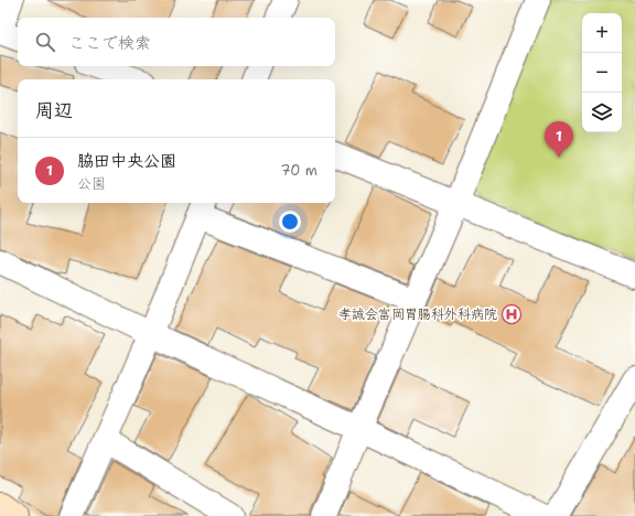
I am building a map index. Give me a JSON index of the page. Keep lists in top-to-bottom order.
{
  "places": {
    "hospital": ["孝誠会富岡胃腸科外科病院"]
  },
  "page": {
    "map_buttons": ["+", "−"],
    "search": "ここで検索",
    "heading": "周辺",
    "pins": "1",
    "list": [
      {
        "mark": "1",
        "name": "脇田中央公園",
        "note": "公園",
        "value": "70 m"
      }
    ]
  }
}
